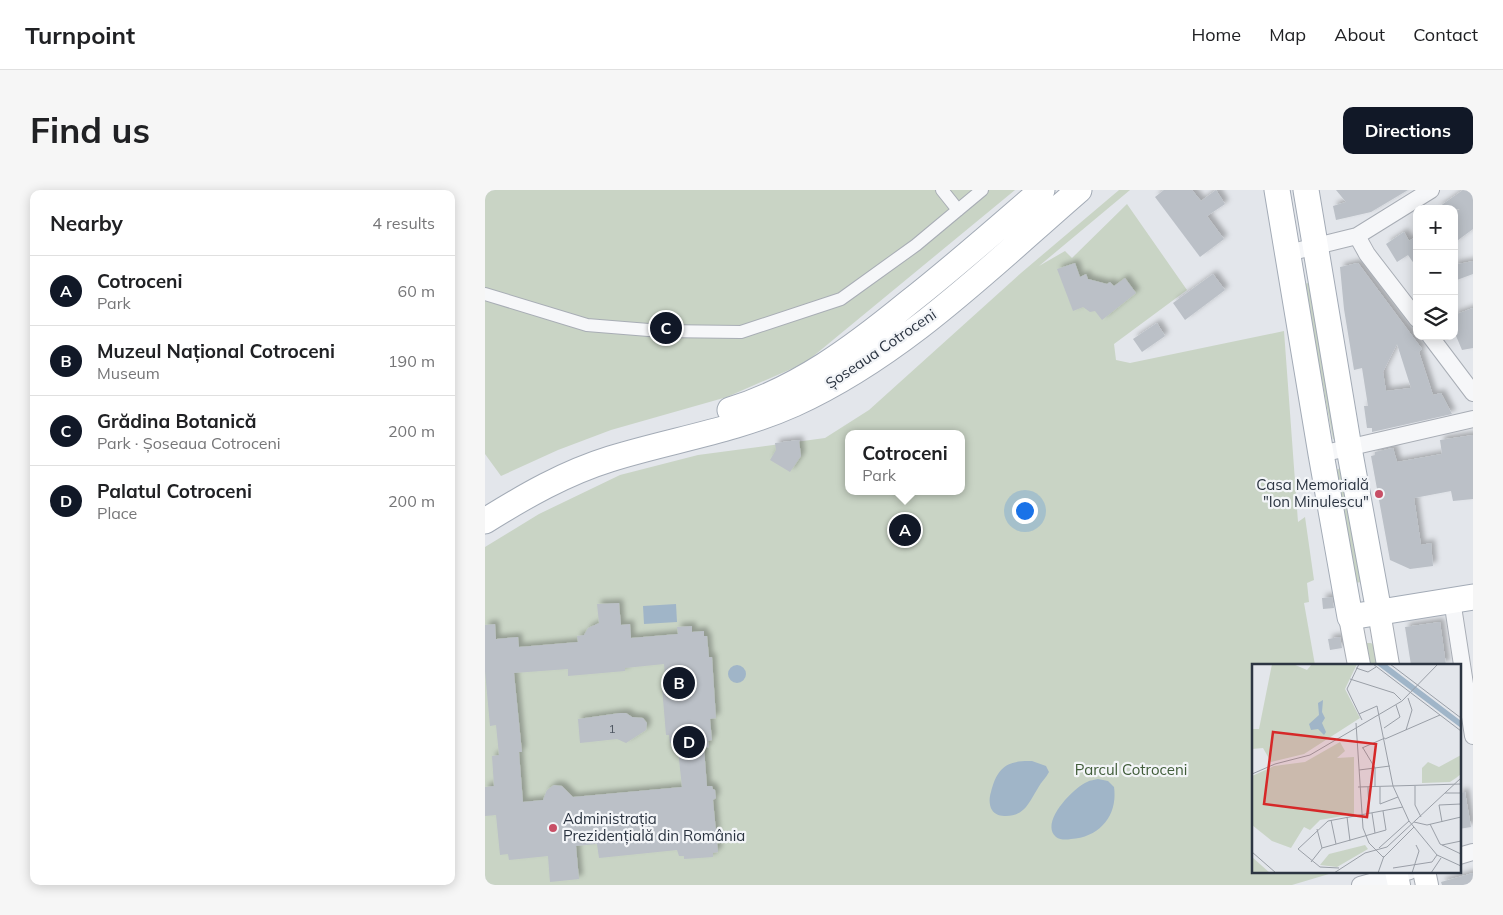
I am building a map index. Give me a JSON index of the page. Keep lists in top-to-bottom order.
{
  "streets": {
    "main road": ["Șoseaua Cotroceni"]
  },
  "parks": ["Parcul Cotroceni"],
  "places": ["Casa Memorială \"Ion Minulescu\"", "Administrația Prezidențială din România"],
  "house_numbers": ["1"],
  "page": {
    "header": "Turnpoint",
    "nav": [
      "Home",
      "Map",
      "About",
      "Contact"
    ],
    "buttons": "Directions",
    "title": "Find us",
    "heading": ["Nearby", "4 results"],
    "map_buttons": ["+", "−"],
    "list": [
      {
        "mark": "A",
        "name": "Cotroceni",
        "note": "Park",
        "value": "60 m"
      },
      {
        "mark": "B",
        "name": "Muzeul Național Cotroceni",
        "note": "Museum",
        "value": "190 m"
      },
      {
        "mark": "C",
        "name": "Grădina Botanică",
        "note": "Park · Șoseaua Cotroceni",
        "value": "200 m"
      },
      {
        "mark": "D",
        "name": "Palatul Cotroceni",
        "note": "Place",
        "value": "200 m"
      }
    ],
    "pins": [
      "C",
      "A",
      "B",
      "D"
    ],
    "popup": ["Cotroceni", "Park"]
  }
}
